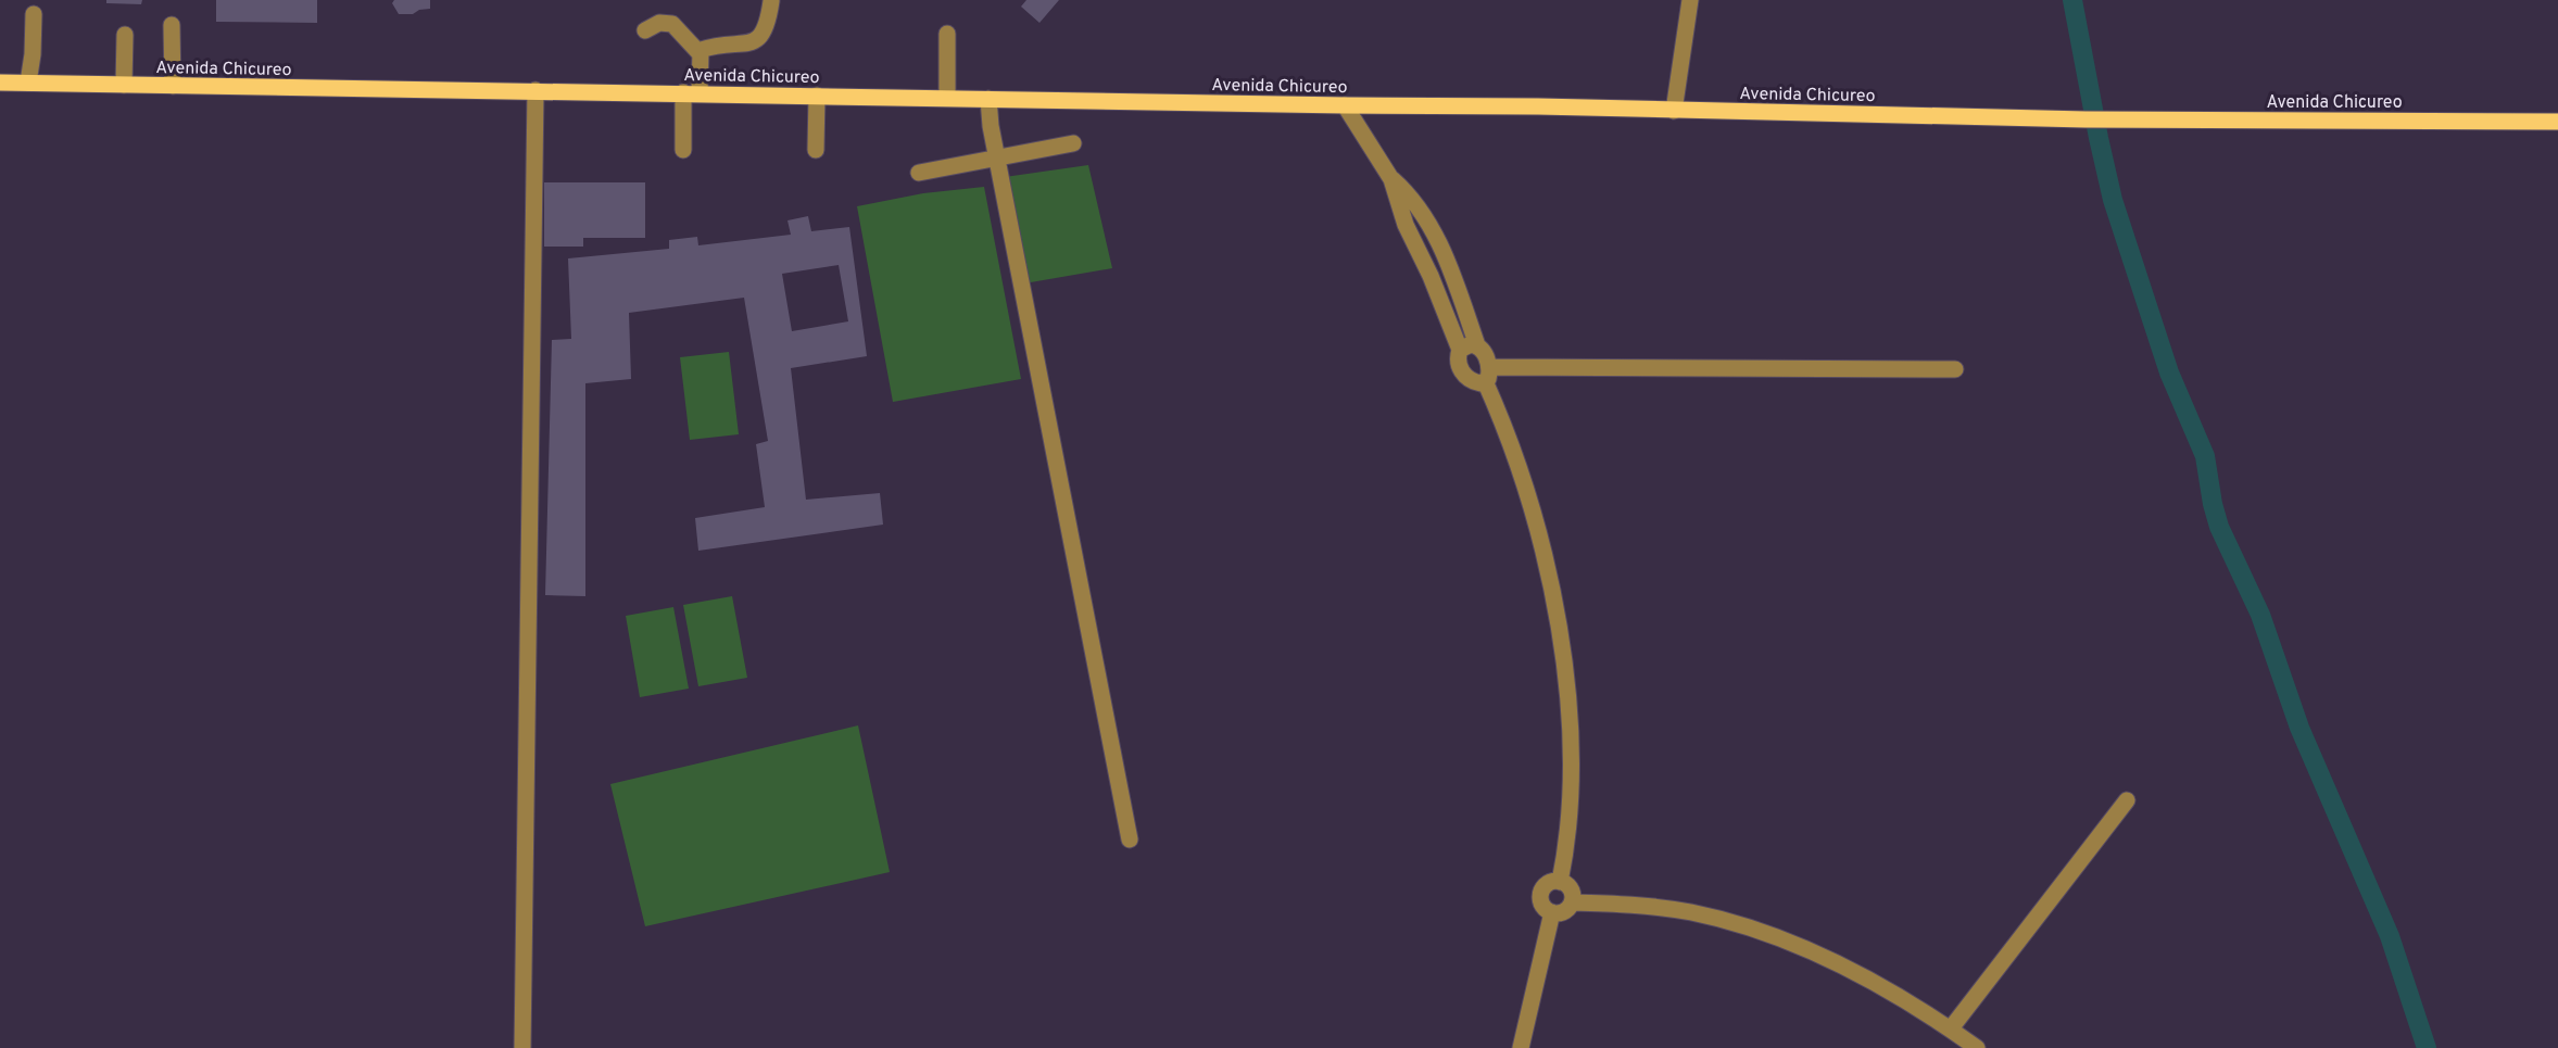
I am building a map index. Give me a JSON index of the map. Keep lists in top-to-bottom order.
{
  "streets": {
    "main road": ["Avenida Chicureo"]
  }
}
